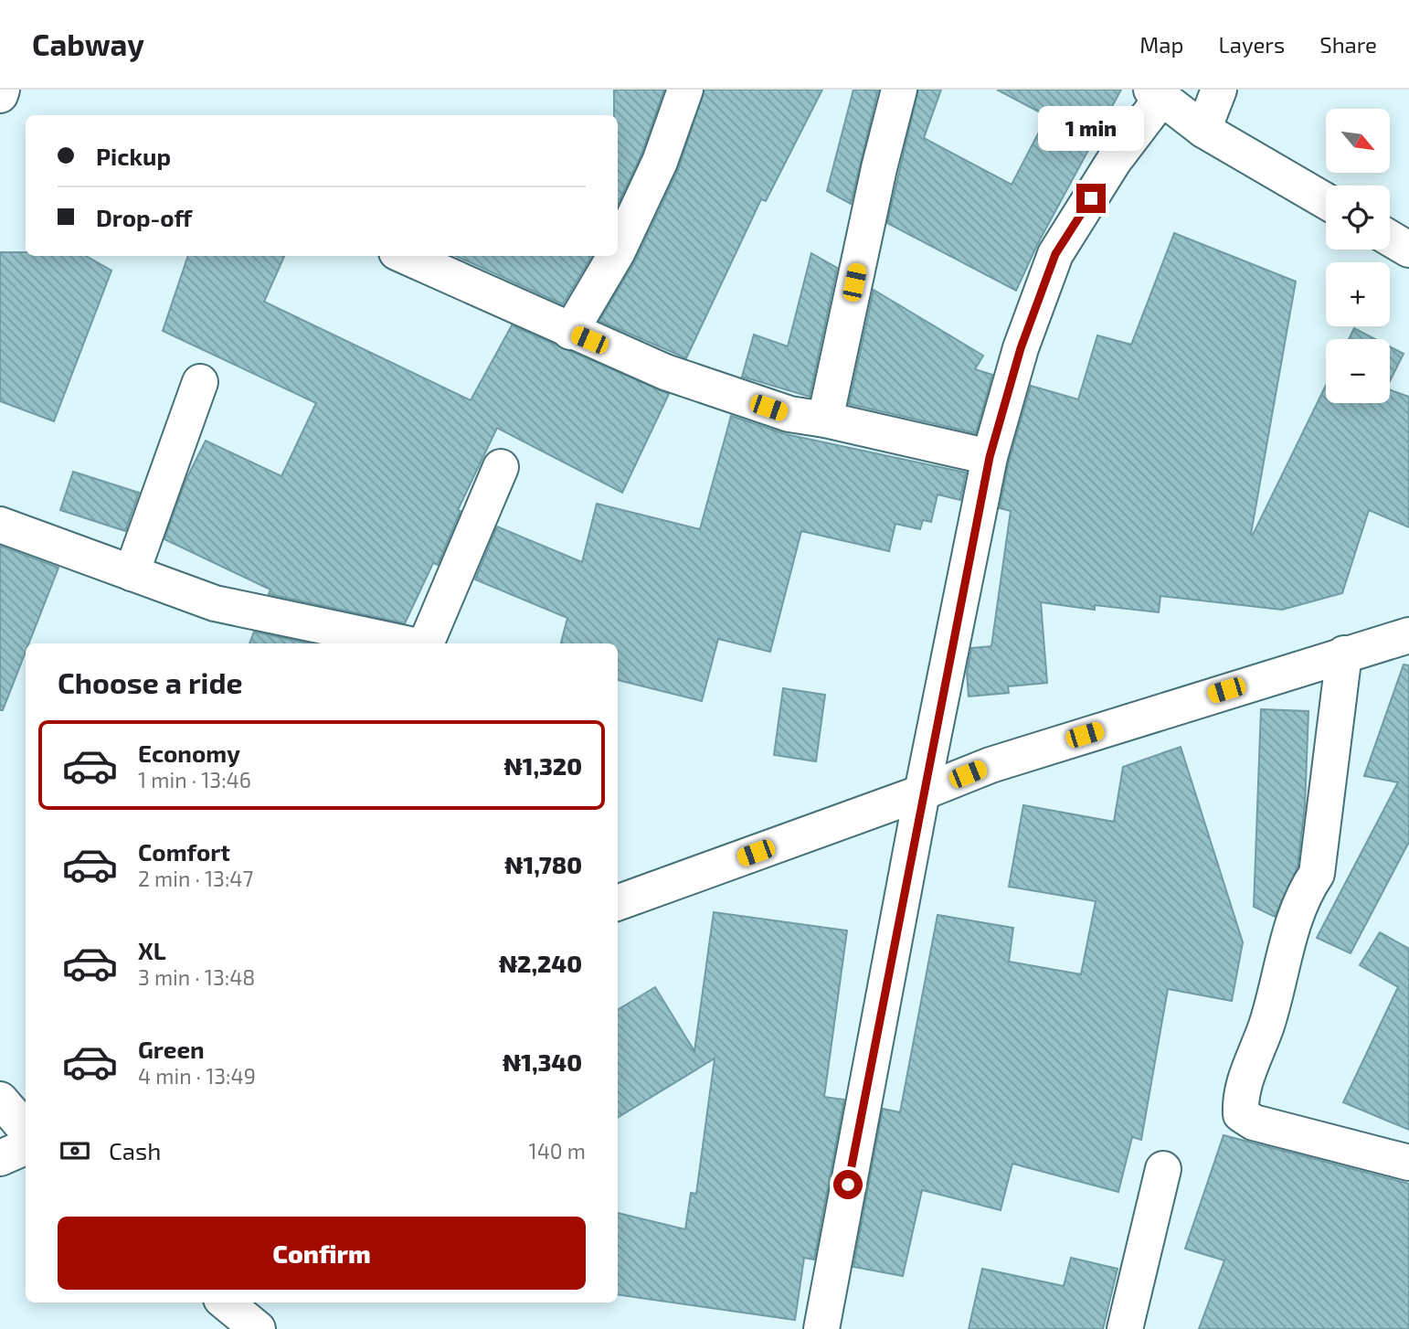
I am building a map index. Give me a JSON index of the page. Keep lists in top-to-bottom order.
{
  "north": "bottom right",
  "page": {
    "header": "Cabway",
    "nav": ["Map", "Layers", "Share"],
    "bubble": "1 min",
    "map_buttons": ["+", "−"],
    "banner": ["Pickup", "Drop-off"],
    "heading": "Choose a ride",
    "list": [
      {
        "name": "Economy",
        "note": "1 min · 13:46",
        "value": "₦1,320"
      },
      {
        "name": "Comfort",
        "note": "2 min · 13:47",
        "value": "₦1,780"
      },
      {
        "name": "XL",
        "note": "3 min · 13:48",
        "value": "₦2,240"
      },
      {
        "name": "Green",
        "note": "4 min · 13:49",
        "value": "₦1,340"
      }
    ],
    "pay": ["Cash", "140 m"],
    "buttons": "Confirm"
  }
}
